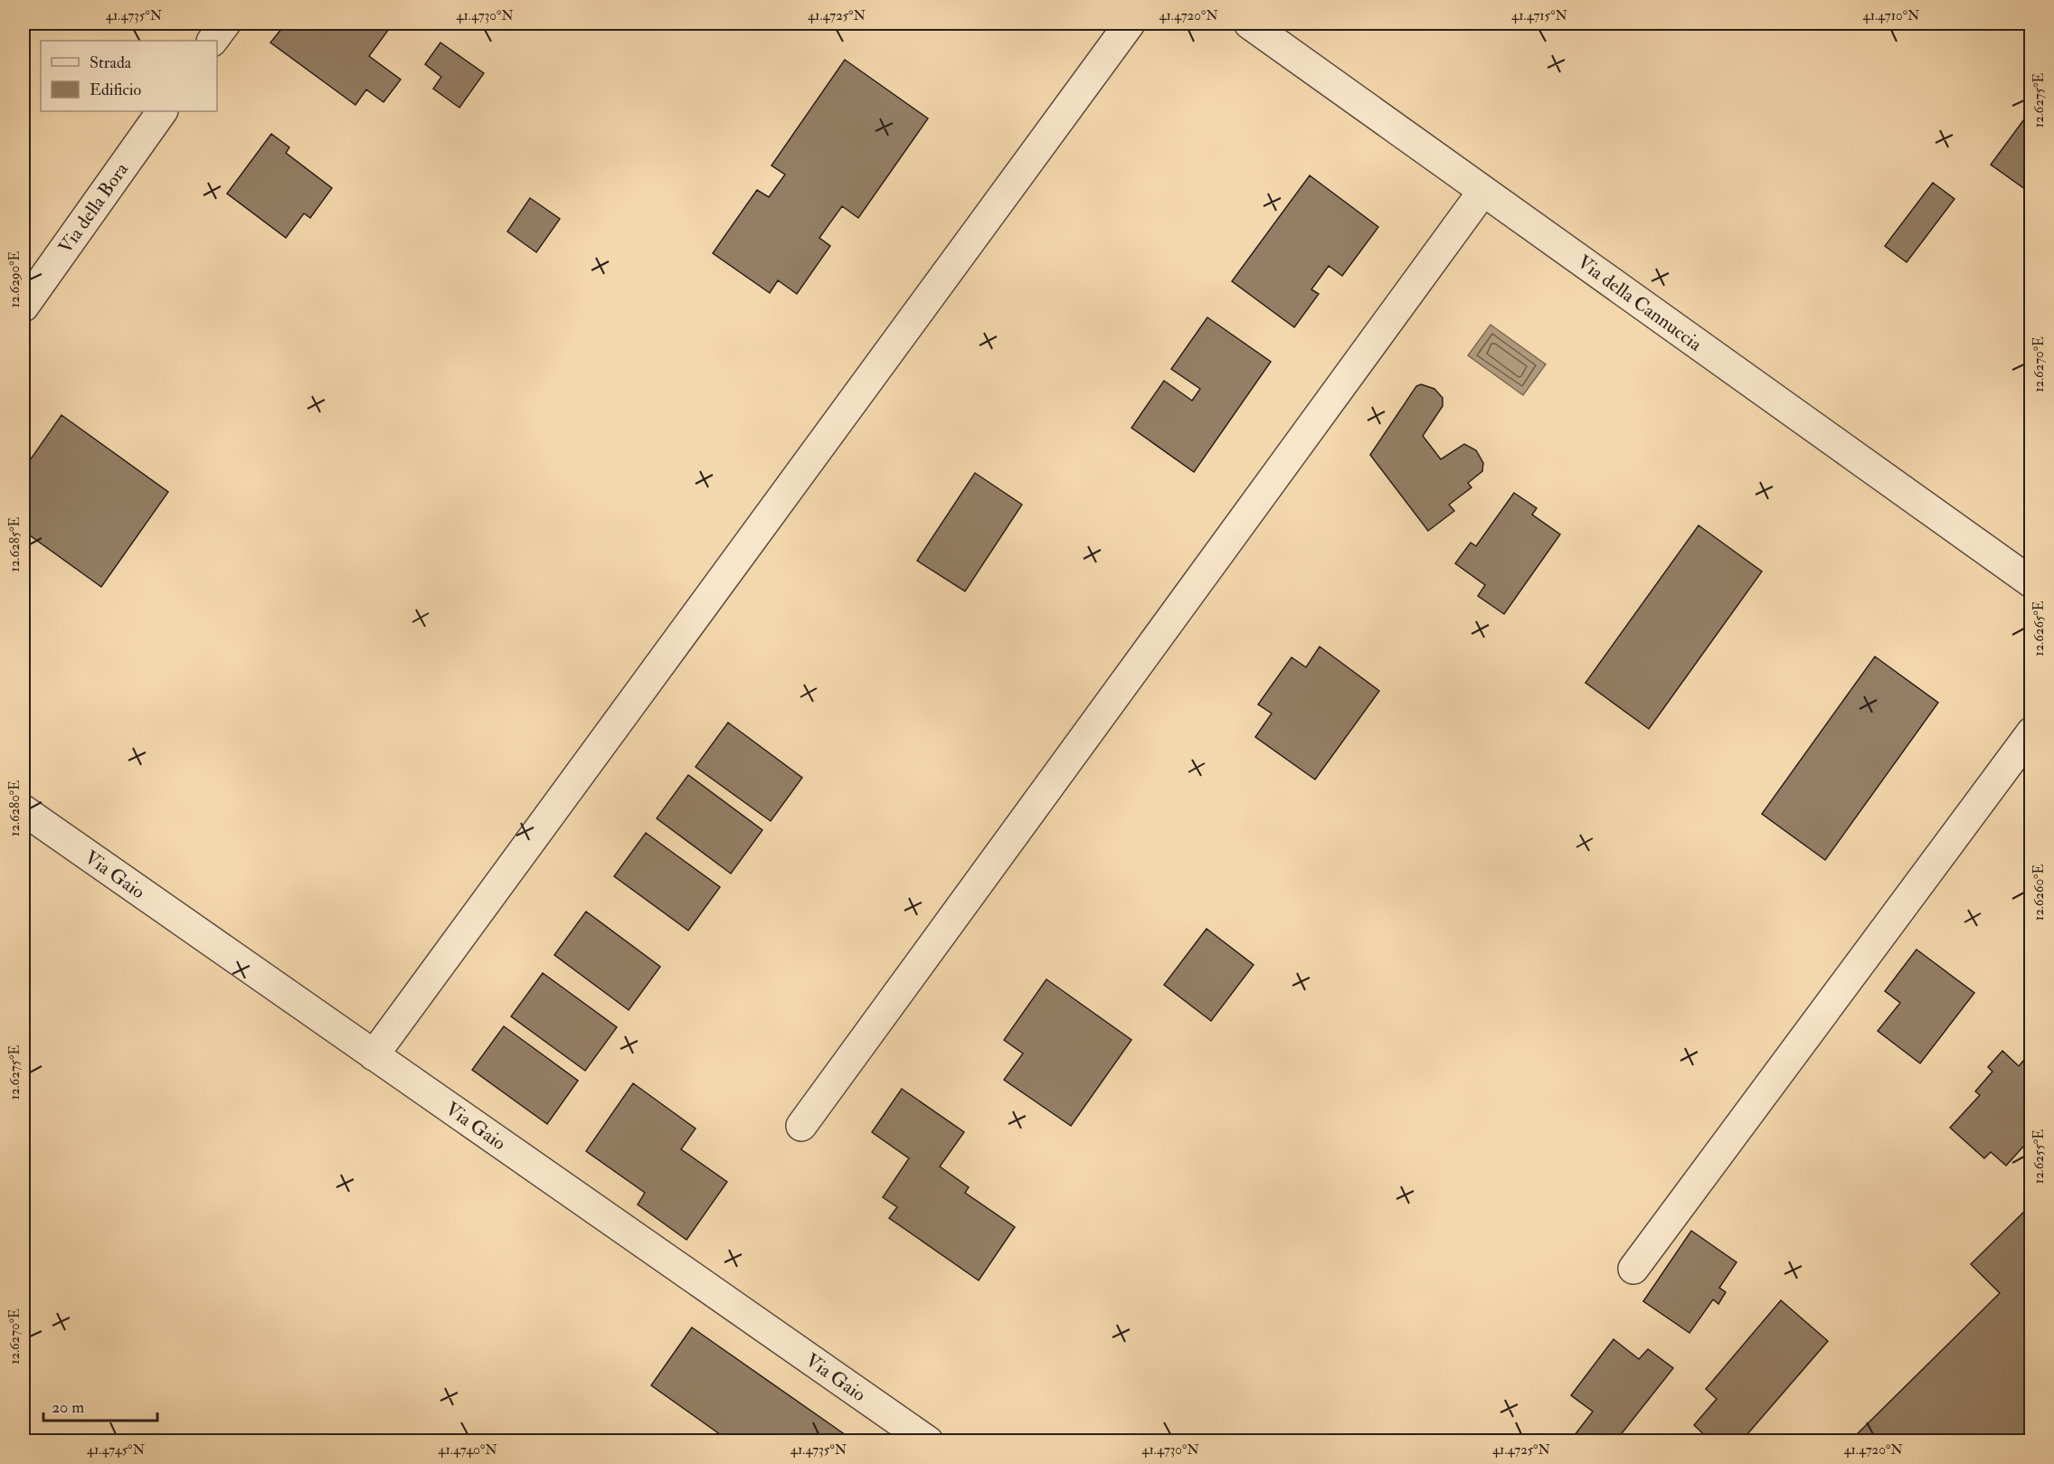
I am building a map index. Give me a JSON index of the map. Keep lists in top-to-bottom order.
{
  "streets": {
    "street": ["Via della Bora", "Via della Cannuccia", "Via Gaio"]
  },
  "legend": ["Strada", "Edificio"],
  "scale_bar": "20 m",
  "coordinates": [
    "41.4735°N",
    "41.4730°N",
    "41.4725°N",
    "41.4720°N",
    "41.4715°N",
    "41.4710°N",
    "12.6275°E",
    "12.6290°E",
    "12.6270°E",
    "12.6285°E",
    "12.6265°E",
    "12.6280°E",
    "12.6260°E",
    "12.6255°E",
    "41.4745°N",
    "41.4740°N"
  ]
}
